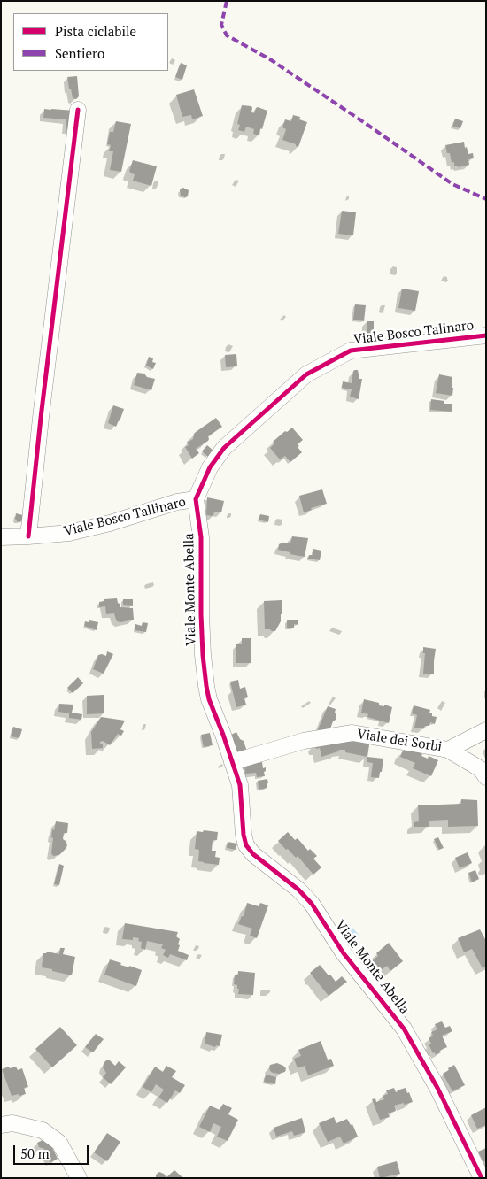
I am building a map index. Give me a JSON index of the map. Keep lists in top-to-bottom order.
{
  "streets": {
    "street": [
      "Viale Bosco Talinaro",
      "Viale Bosco Tallinaro",
      "Viale Monte Abella",
      "Viale dei Sorbi"
    ]
  },
  "crossings": [
    ["Viale Bosco Talinaro", "Viale Bosco Tallinaro"],
    ["Viale Bosco Talinaro", "Viale Monte Abella"],
    ["Viale Bosco Tallinaro", "Viale Monte Abella"],
    ["Viale Monte Abella", "Viale dei Sorbi"]
  ],
  "legend": ["Pista ciclabile", "Sentiero"],
  "scale_bar": "50 m"
}
